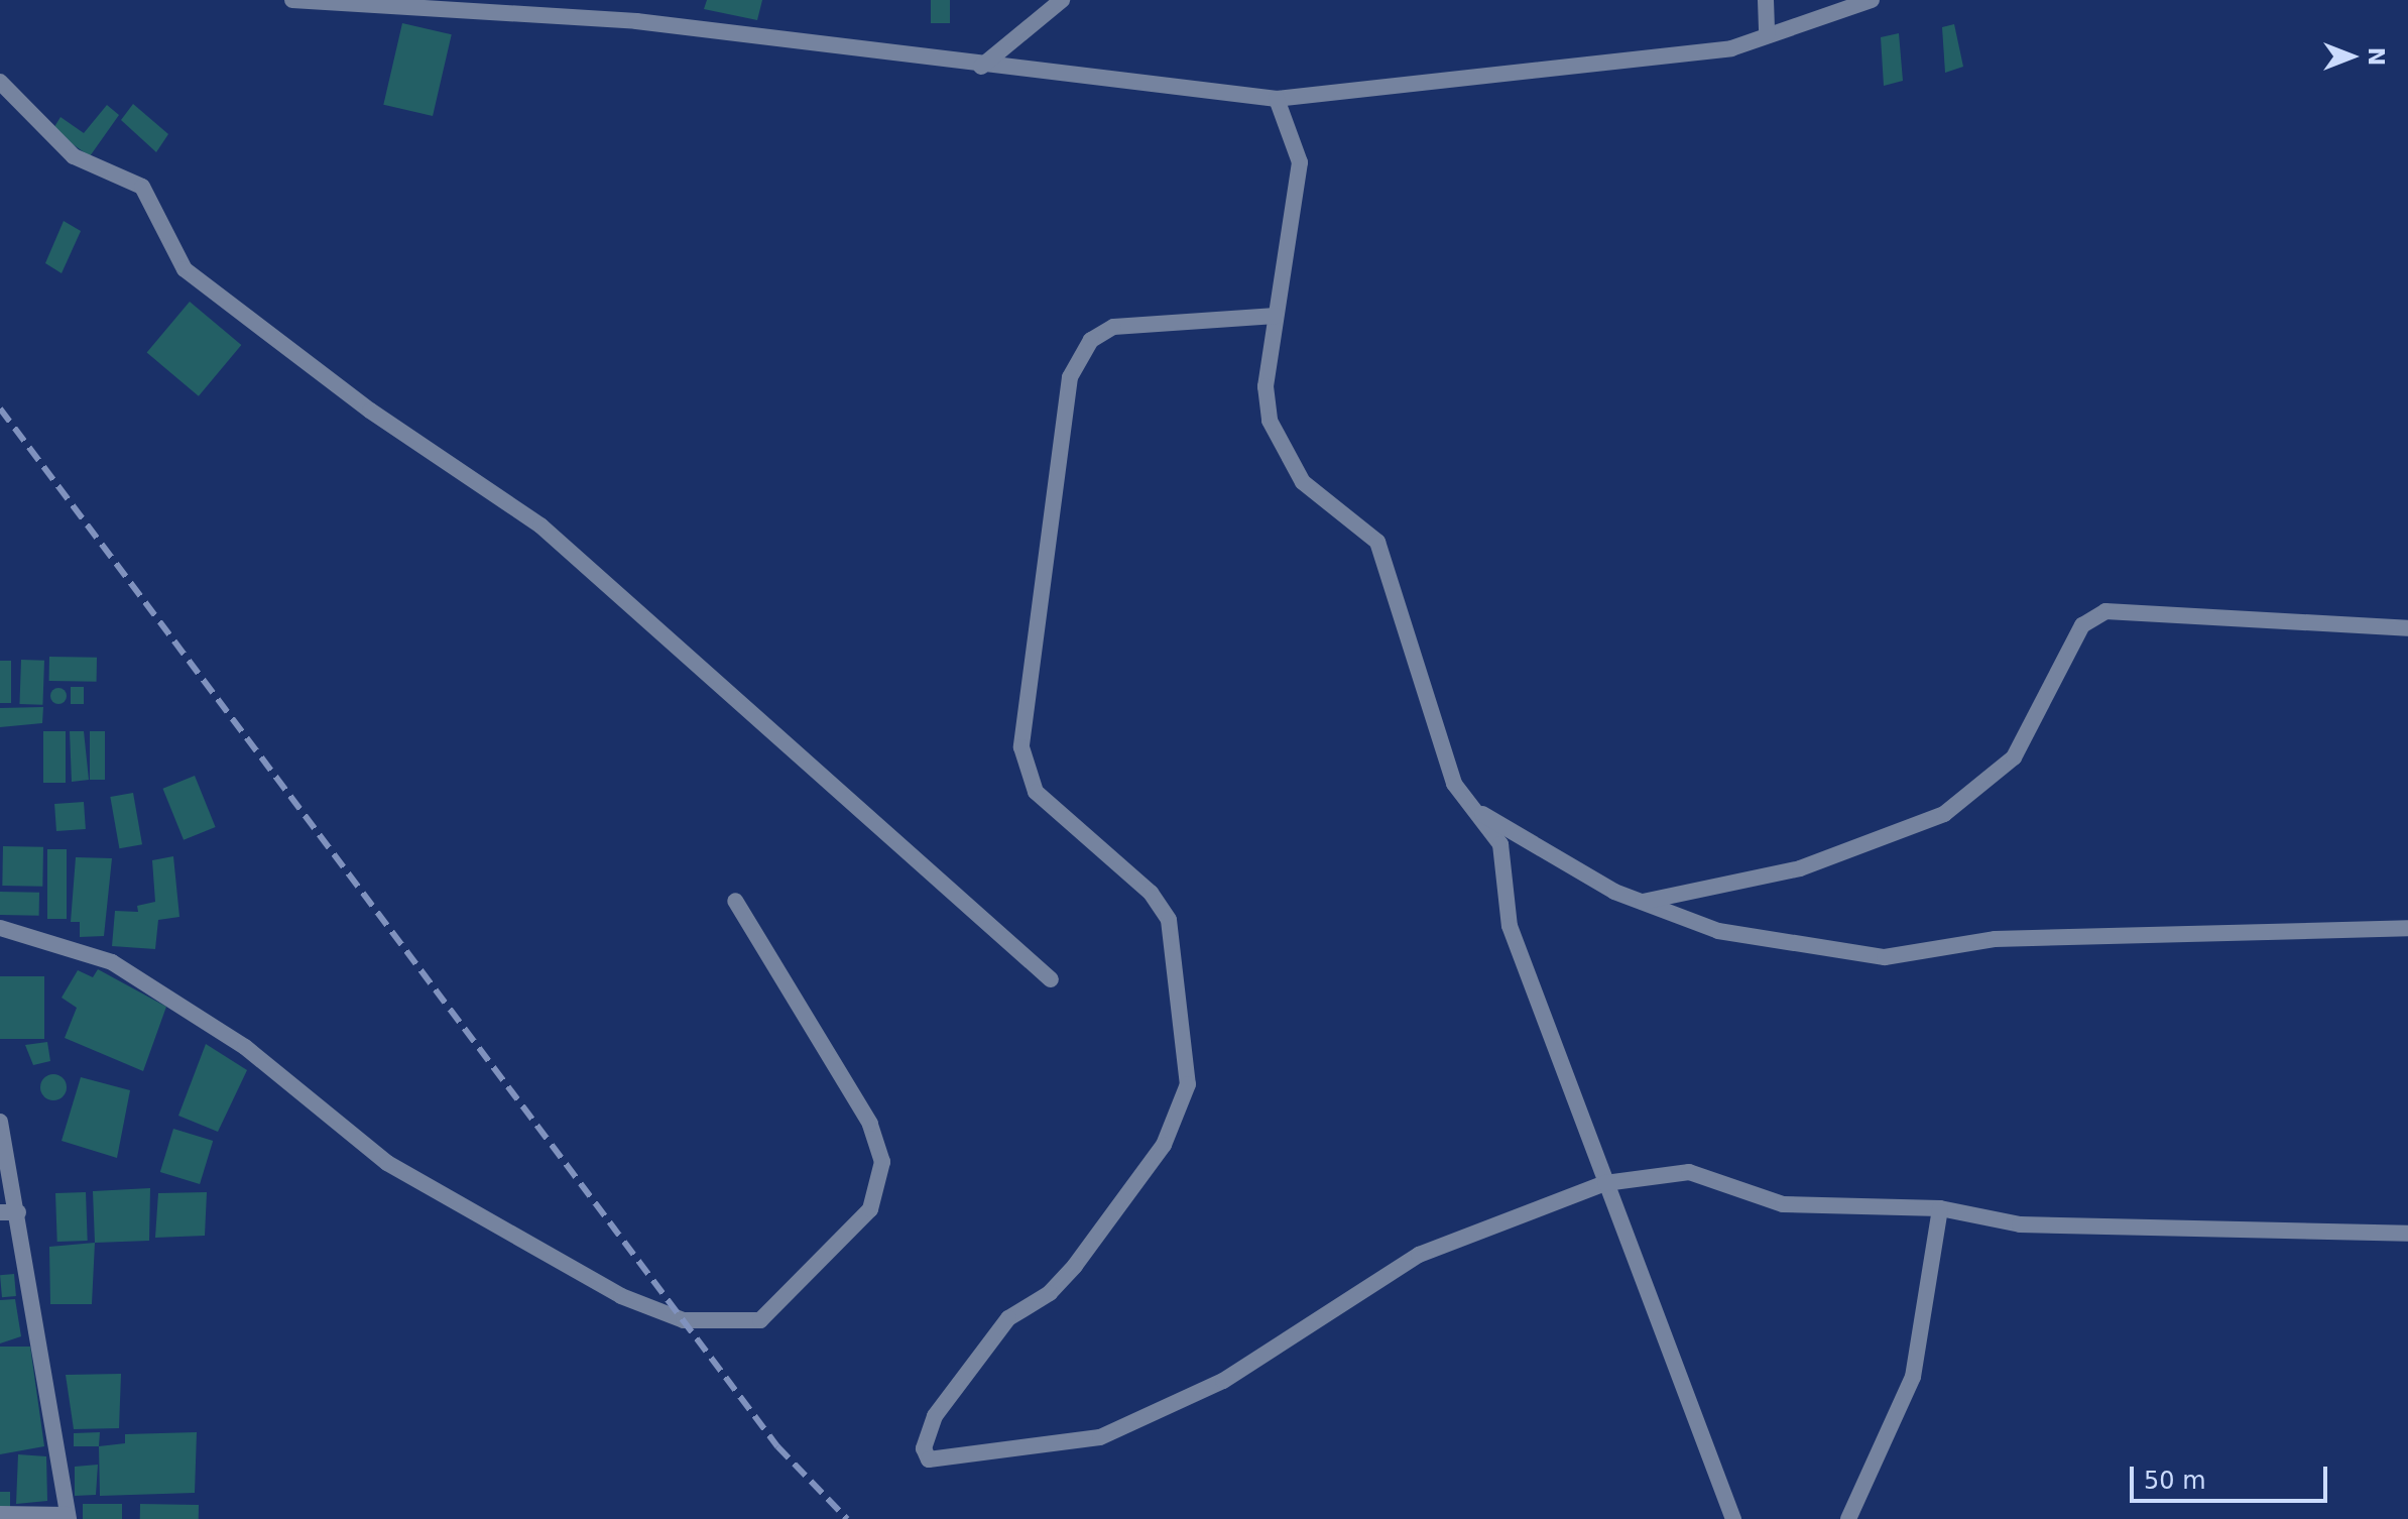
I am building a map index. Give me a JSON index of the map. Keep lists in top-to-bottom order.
{
  "scale_bar": "50 m",
  "north": "right"
}
